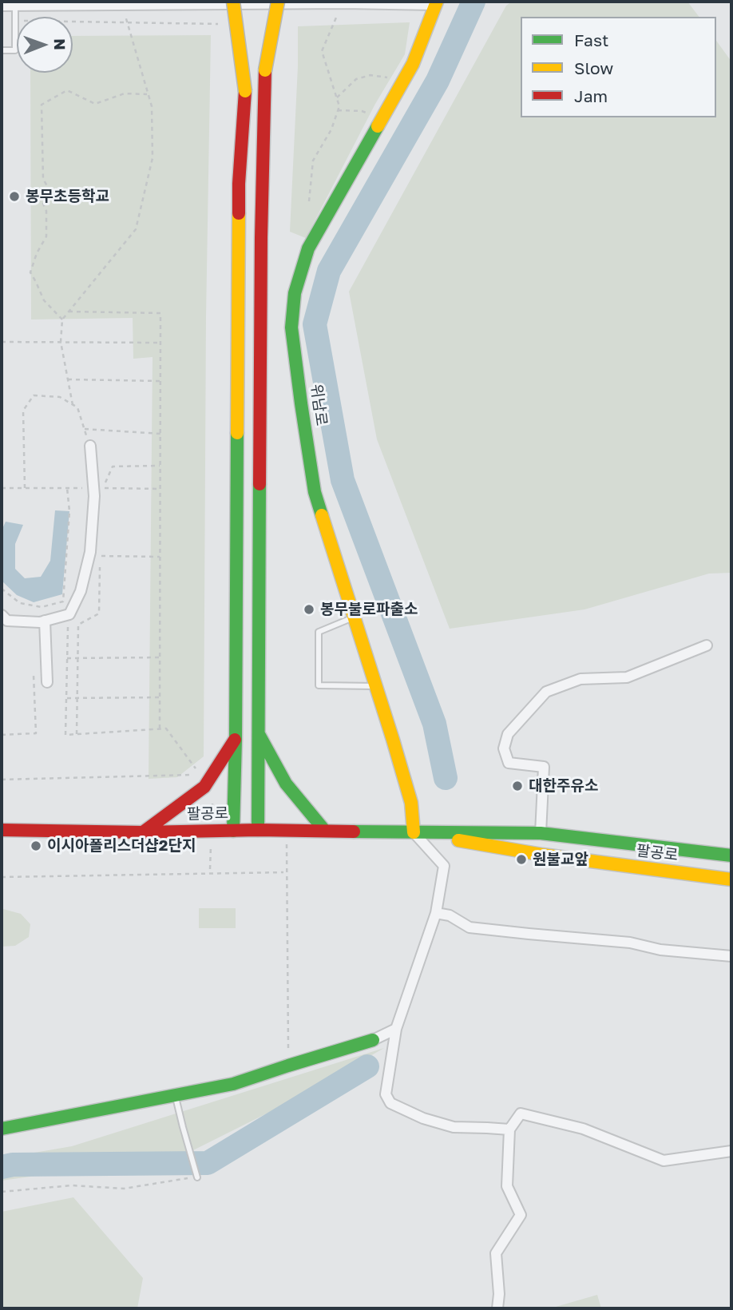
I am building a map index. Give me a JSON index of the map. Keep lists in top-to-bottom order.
{
  "streets": {
    "main road": ["위남로", "팔공로"]
  },
  "crossings": [
    ["위남로", "팔공로"]
  ],
  "places": [
    "봉무초등학교",
    "봉무불로파출소",
    "대한주유소",
    "이시아폴리스더샵2단지",
    "원불교앞"
  ],
  "legend": ["Fast", "Slow", "Jam"],
  "north": "right"
}
